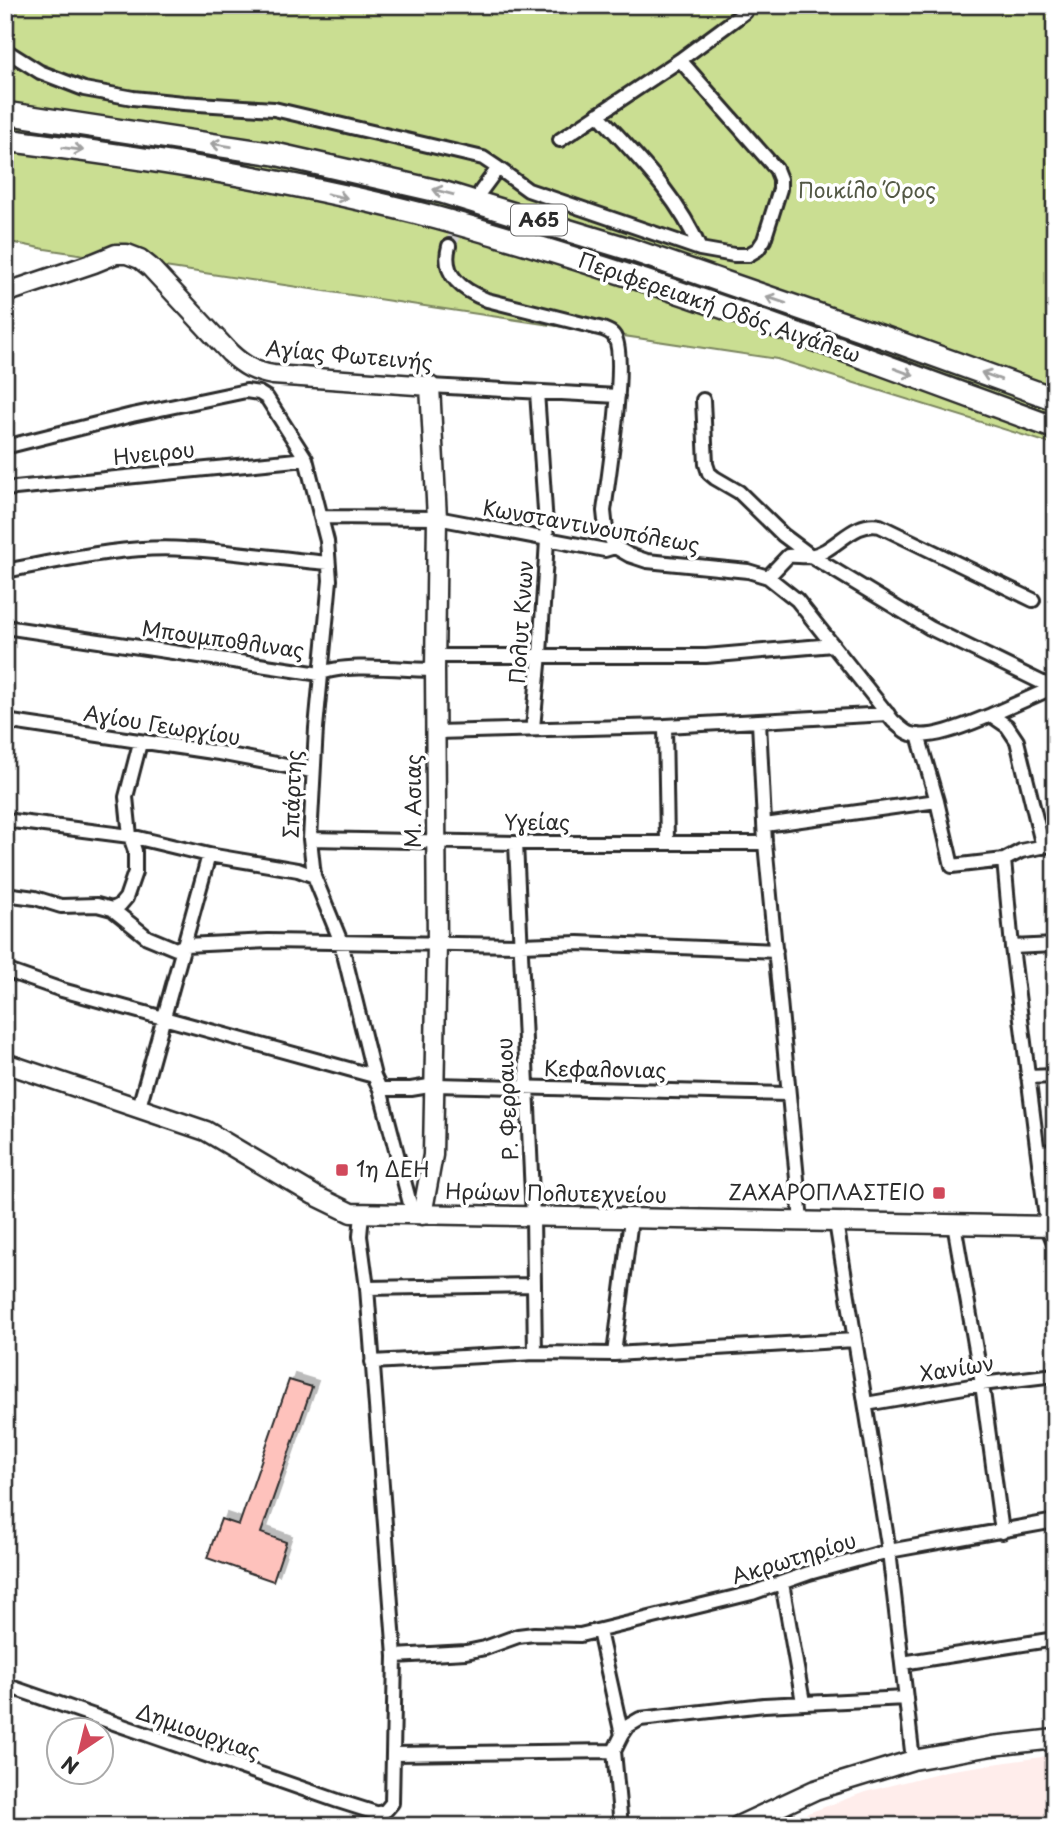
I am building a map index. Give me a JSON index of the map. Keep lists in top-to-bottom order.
{
  "streets": {
    "highway": ["Α65", "Περιφερειακή Οδός Αιγάλεω"],
    "street": [
      "Αγίας Φωτεινής",
      "Ηνειρου",
      "Κωνσταντινουπόλεως",
      "Πολυτ Κνων",
      "Μπουμποθλινας",
      "Αγίου Γεωργίου",
      "Σπάρτης",
      "Μ. Ασιας",
      "Υγείας",
      "Κεφαλονιας",
      "Ρ. Φερραιου",
      "Ηρώων Πολυτεχνείου",
      "Χανίων",
      "Ακρωτηρίου",
      "Δημιουργιας"
    ]
  },
  "crossings": [
    ["Αγίας Φωτεινής", "Πολυτ Κνων"],
    ["Αγίας Φωτεινής", "Μ. Ασιας"],
    ["Ηνειρου", "Σπάρτης"],
    ["Κωνσταντινουπόλεως", "Πολυτ Κνων"],
    ["Κωνσταντινουπόλεως", "Σπάρτης"],
    ["Κωνσταντινουπόλεως", "Μ. Ασιας"],
    ["Πολυτ Κνων", "Μπουμποθλινας"],
    ["Μπουμποθλινας", "Σπάρτης"],
    ["Μπουμποθλινας", "Μ. Ασιας"],
    ["Αγίου Γεωργίου", "Σπάρτης"],
    ["Σπάρτης", "Μ. Ασιας"],
    ["Σπάρτης", "Υγείας"],
    ["Σπάρτης", "Κεφαλονιας"],
    ["Σπάρτης", "Ηρώων Πολυτεχνείου"],
    ["Μ. Ασιας", "Υγείας"],
    ["Μ. Ασιας", "Κεφαλονιας"],
    ["Μ. Ασιας", "Ηρώων Πολυτεχνείου"],
    ["Υγείας", "Ρ. Φερραιου"],
    ["Κεφαλονιας", "Ρ. Φερραιου"],
    ["Ρ. Φερραιου", "Ηρώων Πολυτεχνείου"]
  ],
  "parks": ["Ποικίλο Όρος"],
  "places": {
    "transit": ["1η ΔΕΗ", "ΖΑΧΑΡΟΠΛΑΣΤΕΙΟ"]
  },
  "north": "bottom left"
}
